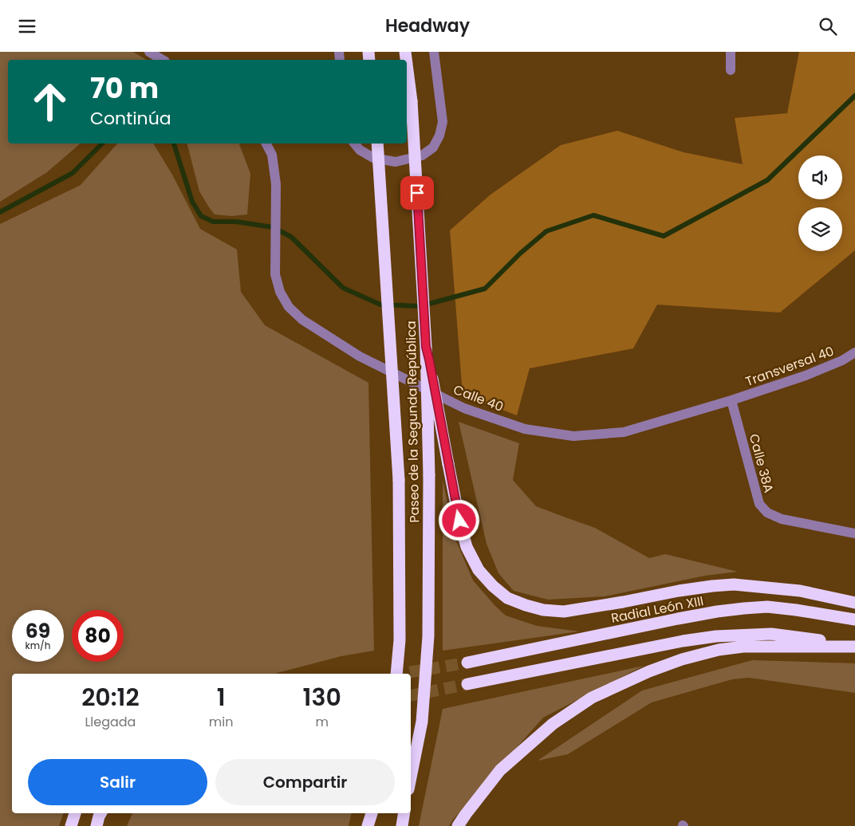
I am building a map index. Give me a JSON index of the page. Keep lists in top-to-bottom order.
{
  "streets": {
    "highway": ["Paseo de la Segunda República", "Radial León XIII"],
    "street": ["Transversal 40", "Calle 40", "Calle 38A"]
  },
  "crossings": [
    ["Transversal 40", "Calle 40"],
    ["Transversal 40", "Calle 38A"],
    ["Calle 40", "Calle 38A"]
  ],
  "page": {
    "header": "Headway",
    "turn": ["70 m", "Continúa"],
    "speed": "69 km/h",
    "limit": "80",
    "eta": [
      "20:12",
      "Llegada",
      "1",
      "min",
      "130",
      "m"
    ],
    "buttons": ["Salir", "Compartir"]
  }
}
